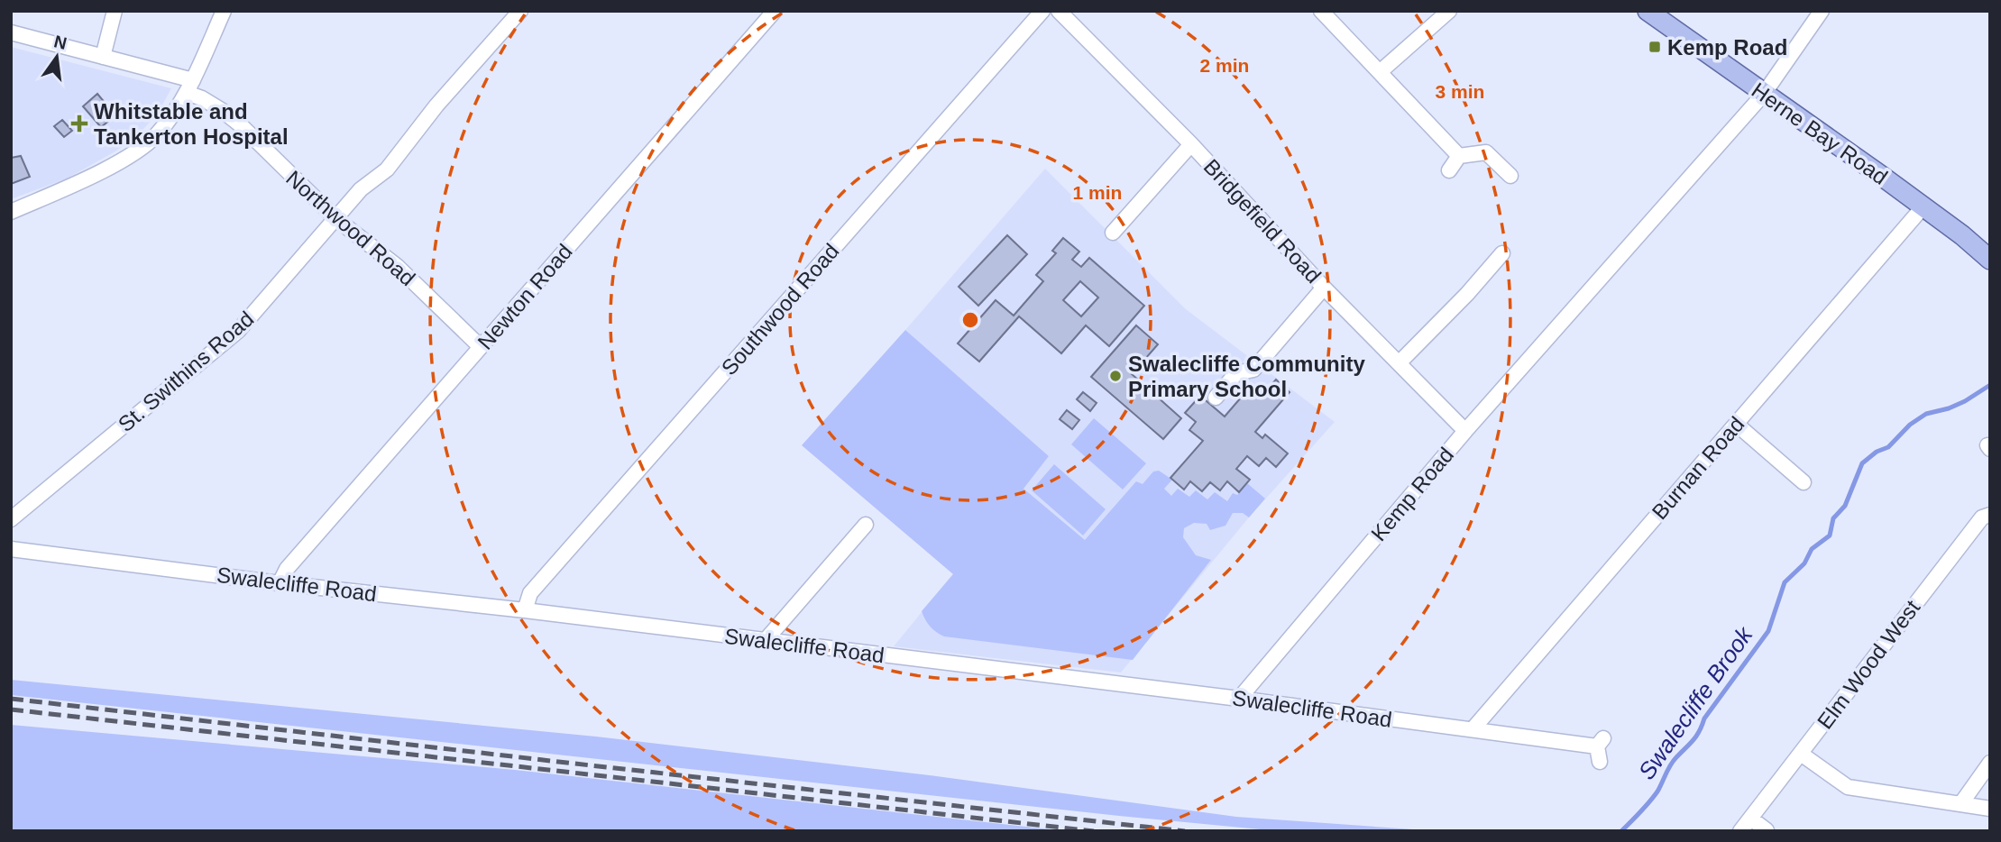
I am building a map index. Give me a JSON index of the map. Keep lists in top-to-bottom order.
{
  "streets": {
    "main road": ["Herne Bay Road"],
    "street": [
      "Bridgefield Road",
      "Northwood Road",
      "Newton Road",
      "Southwood Road",
      "St. Swithins Road",
      "Burnan Road",
      "Kemp Road",
      "Swalecliffe Road",
      "Elm Wood West"
    ]
  },
  "crossings": [
    ["Herne Bay Road", "Burnan Road"],
    ["Herne Bay Road", "Kemp Road"],
    ["Bridgefield Road", "Kemp Road"],
    ["Northwood Road", "Newton Road"],
    ["Northwood Road", "St. Swithins Road"],
    ["Newton Road", "Swalecliffe Road"],
    ["Southwood Road", "Swalecliffe Road"],
    ["Burnan Road", "Swalecliffe Road"],
    ["Kemp Road", "Swalecliffe Road"]
  ],
  "water": ["Swalecliffe Brook"],
  "places": {
    "transit": ["Kemp Road"],
    "health": ["Whitstable and Tankerton Hospital"],
    "other": ["Swalecliffe Community Primary School"]
  },
  "north": "top",
  "rings": ["2 min", "3 min", "1 min"]
}
